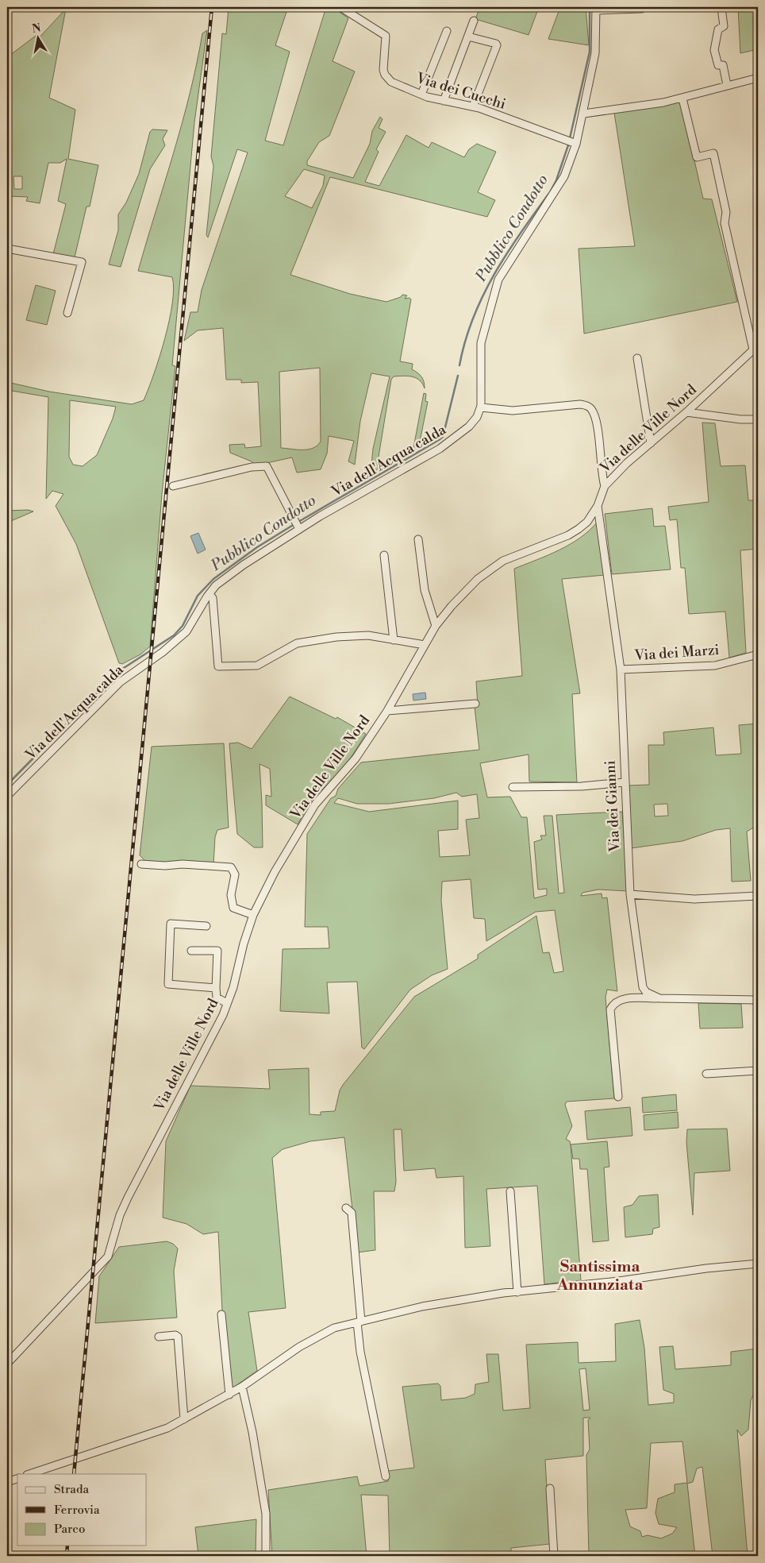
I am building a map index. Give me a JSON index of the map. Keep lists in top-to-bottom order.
{
  "streets": {
    "street": [
      "Via dei Cucchi",
      "Via delle Ville Nord",
      "Via dell'Acqua calda",
      "Via dei Marzi",
      "Via dei Gianni"
    ]
  },
  "crossings": [
    ["Via delle Ville Nord", "Via dei Gianni"],
    ["Via dei Marzi", "Via dei Gianni"]
  ],
  "districts": ["Santissima Annunziata"],
  "water": ["Pubblico Condotto"],
  "legend": ["Strada", "Ferrovia", "Parco"],
  "north": "top"
}
